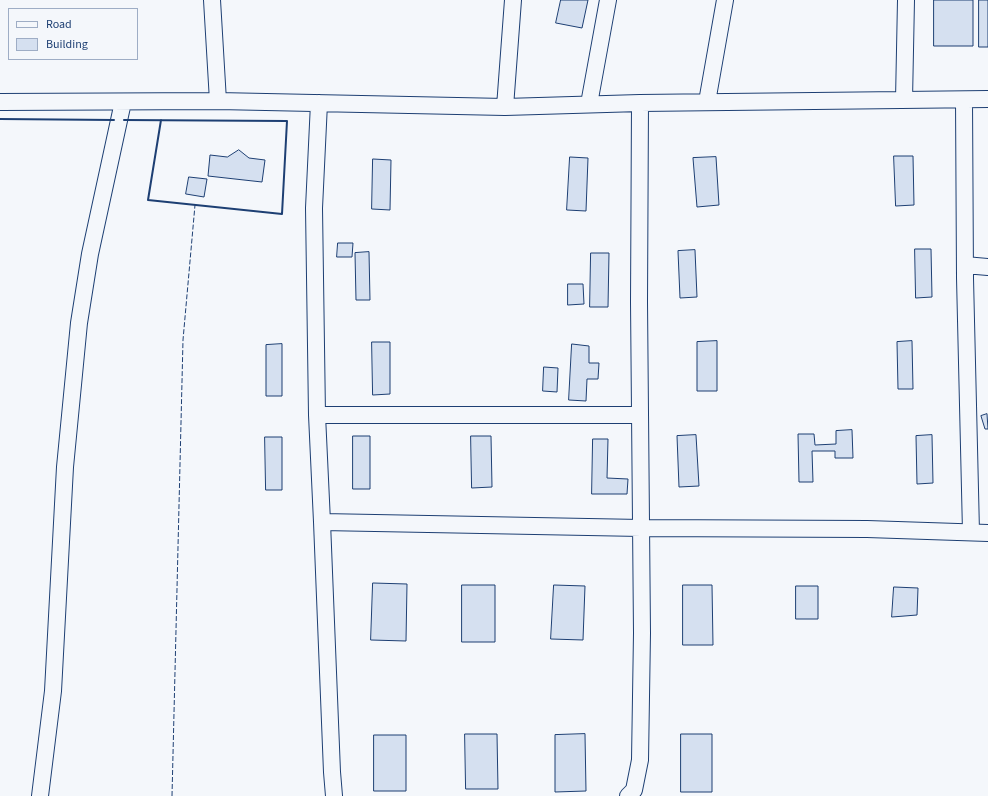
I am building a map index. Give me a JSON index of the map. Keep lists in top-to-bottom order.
{
  "legend": ["Road", "Building"]
}
